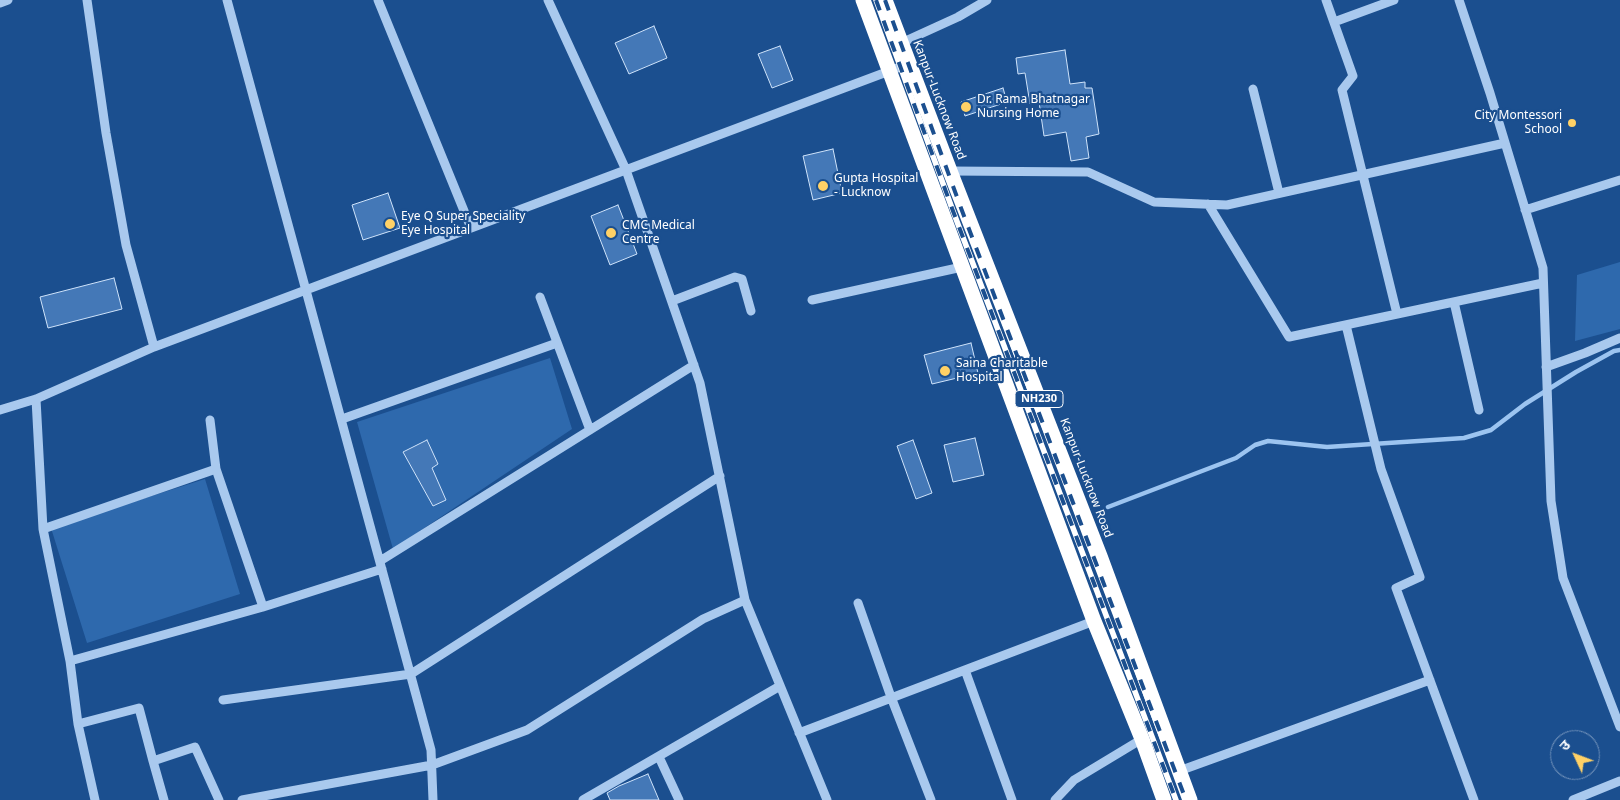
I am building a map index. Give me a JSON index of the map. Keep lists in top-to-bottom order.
{
  "streets": {
    "highway": ["Kanpur-Lucknow Road", "NH230"]
  },
  "places": [
    "Dr. Rama Bhatnagar Nursing Home",
    "City Montessori School",
    "Gupta Hospital - Lucknow",
    "Eye Q Super Speciality Eye Hospital",
    "CMC Medical Centre",
    "Saina Charitable Hospital"
  ],
  "north": "top left"
}
